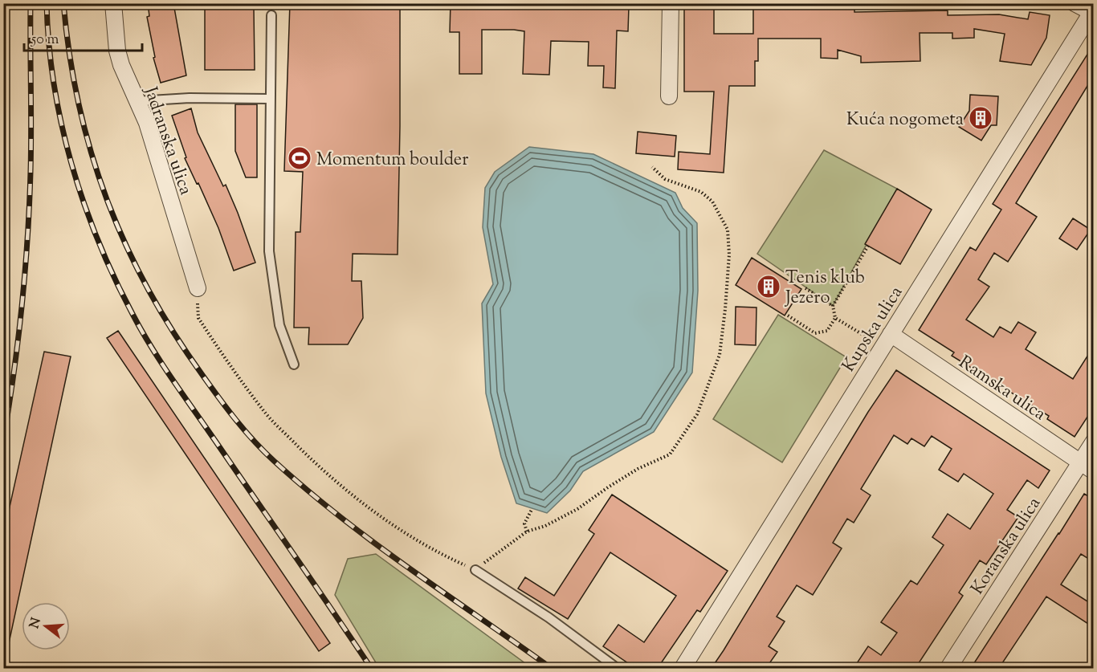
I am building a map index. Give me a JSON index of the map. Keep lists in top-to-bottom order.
{
  "streets": {
    "street": [
      "Jadranska ulica",
      "Kupska ulica",
      "Ramska ulica",
      "Koranska ulica"
    ]
  },
  "crossings": [
    ["Kupska ulica", "Ramska ulica"],
    ["Ramska ulica", "Koranska ulica"]
  ],
  "places": {
    "building": ["Kuća nogometa", "Tenis klub Jezero"],
    "sports": ["Momentum boulder"]
  },
  "scale_bar": "50 m",
  "north": "left"
}
